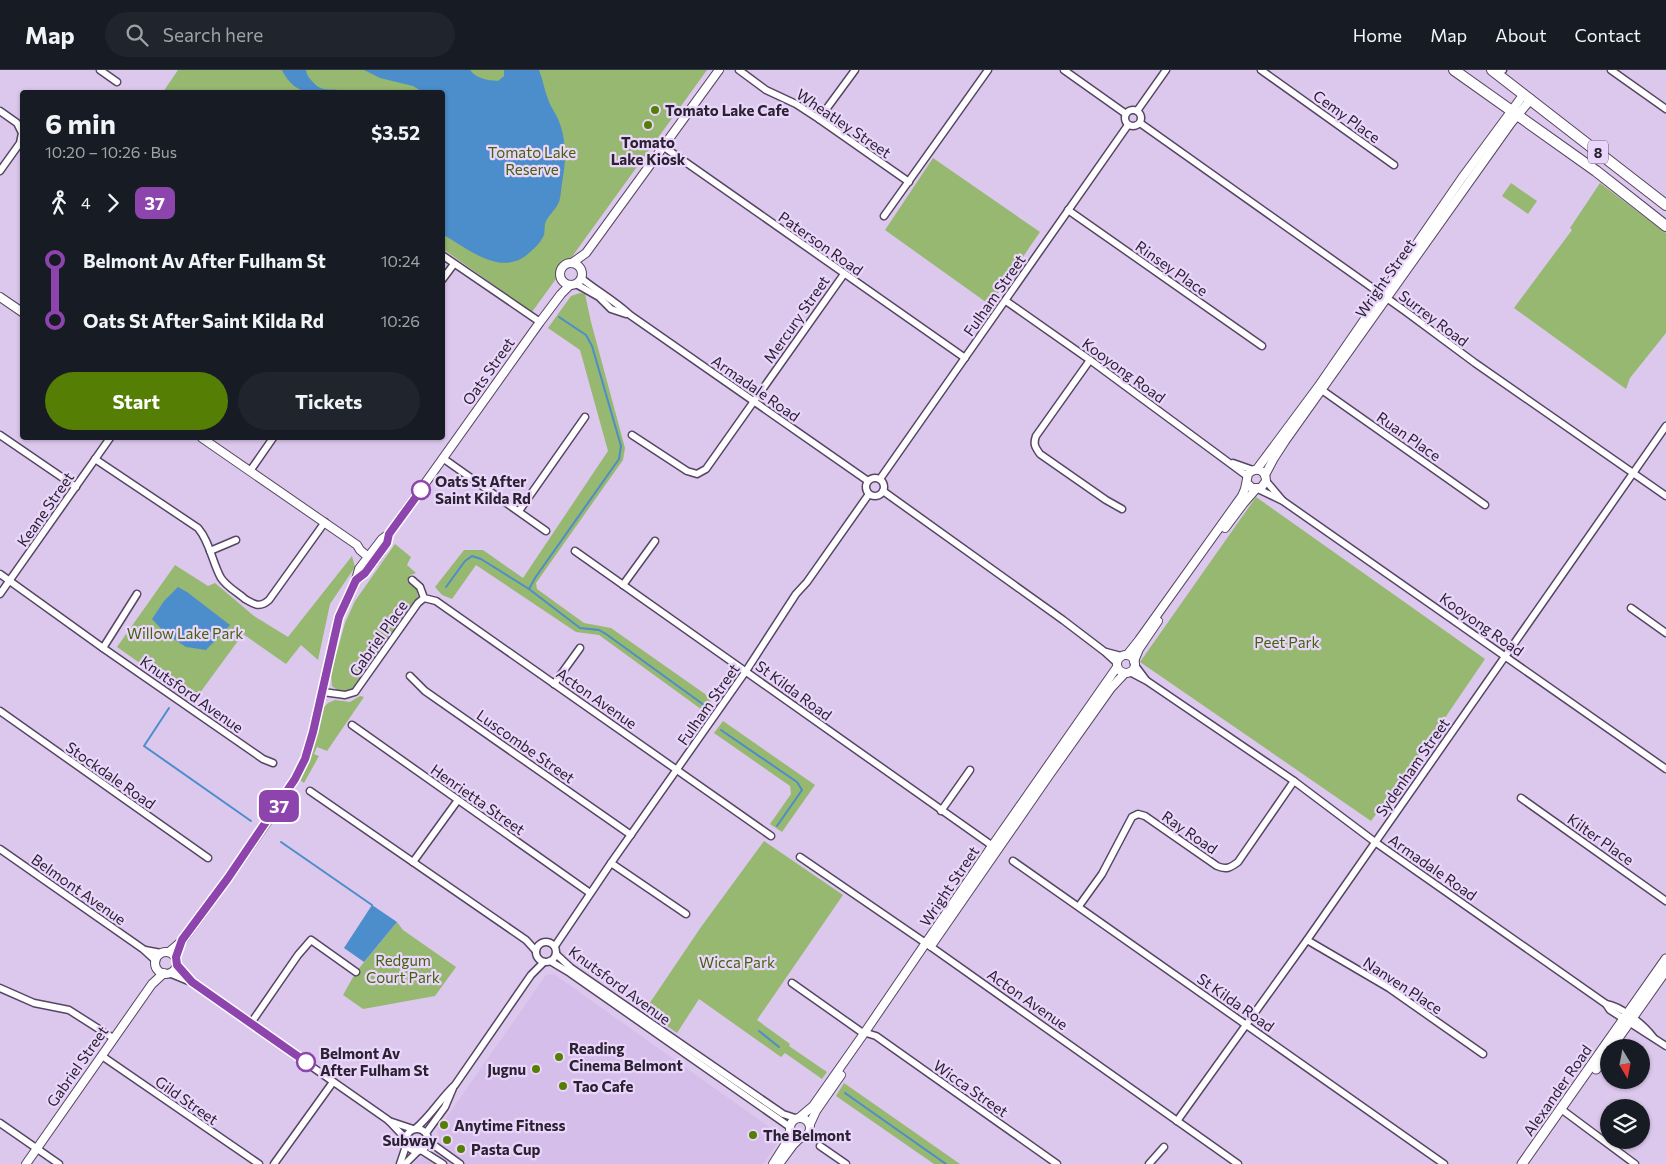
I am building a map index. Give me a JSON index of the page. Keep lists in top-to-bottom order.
{
  "streets": {
    "highway": ["8"],
    "main road": ["Alexander Road"],
    "street": [
      "Cemy Place",
      "Wheatley Street",
      "Paterson Road",
      "Rinsey Place",
      "Wright Street",
      "Fulham Street",
      "Surrey Road",
      "Mercury Street",
      "Kooyong Road",
      "Oats Street",
      "Armadale Road",
      "Ruan Place",
      "Keane Street",
      "Gabriel Place",
      "St Kilda Road",
      "Knutsford Avenue",
      "Acton Avenue",
      "Luscombe Street",
      "Sydenham Street",
      "Stockdale Road",
      "Henrietta Street",
      "Ray Road",
      "Kilter Place",
      "Belmont Avenue",
      "Nanven Place",
      "Gabriel Street",
      "Wicca Street",
      "Gild Street"
    ]
  },
  "crossings": [
    ["8", "Wright Street"],
    ["Paterson Road", "Fulham Street"],
    ["Paterson Road", "Mercury Street"],
    ["Paterson Road", "Oats Street"],
    ["Rinsey Place", "Fulham Street"],
    ["Wright Street", "Surrey Road"],
    ["Wright Street", "Kooyong Road"],
    ["Wright Street", "Armadale Road"],
    ["Wright Street", "Ruan Place"],
    ["Wright Street", "St Kilda Road"],
    ["Wright Street", "Knutsford Avenue"],
    ["Wright Street", "Acton Avenue"],
    ["Wright Street", "Wicca Street"],
    ["Fulham Street", "Surrey Road"],
    ["Fulham Street", "Kooyong Road"],
    ["Fulham Street", "Armadale Road"],
    ["Fulham Street", "St Kilda Road"],
    ["Fulham Street", "Acton Avenue"],
    ["Fulham Street", "Luscombe Street"],
    ["Fulham Street", "Henrietta Street"],
    ["Surrey Road", "Sydenham Street"],
    ["Mercury Street", "Armadale Road"],
    ["Kooyong Road", "Sydenham Street"],
    ["Oats Street", "Armadale Road"],
    ["Armadale Road", "Sydenham Street"],
    ["Armadale Road", "Ray Road"],
    ["Armadale Road", "Alexander Road"],
    ["Keane Street", "Knutsford Avenue"],
    ["Gabriel Place", "Acton Avenue"],
    ["St Kilda Road", "Sydenham Street"],
    ["St Kilda Road", "Ray Road"],
    ["Acton Avenue", "Sydenham Street"],
    ["Sydenham Street", "Nanven Place"],
    ["Belmont Avenue", "Gabriel Street"],
    ["Gabriel Street", "Gild Street"]
  ],
  "parks": [
    "Tomato Lake Reserve",
    "Willow Lake Park",
    "Peet Park",
    "Redgum Court Park",
    "Wicca Park"
  ],
  "places": [
    "Tomato Lake Cafe",
    "Tomato Lake Kiosk",
    "Oats St After Saint Kilda Rd",
    "Reading Cinema Belmont",
    "Belmont Av After Fulham St",
    "Jugnu",
    "Tao Cafe",
    "Anytime Fitness",
    "The Belmont",
    "Subway",
    "Pasta Cup"
  ],
  "lines": ["bus line 37"],
  "north": "bottom",
  "page": {
    "header": "Map",
    "search": "Search here",
    "nav": [
      "Home",
      "Map",
      "About",
      "Contact"
    ],
    "on_map": "37",
    "heading": ["6 min", "10:20 – 10:26 · Bus", "$3.52"],
    "legs": ["4", "37"],
    "list": [
      {
        "name": "Belmont Av After Fulham St",
        "value": "10:24"
      },
      {
        "name": "Oats St After Saint Kilda Rd",
        "value": "10:26"
      }
    ],
    "buttons": ["Start", "Tickets"]
  }
}
